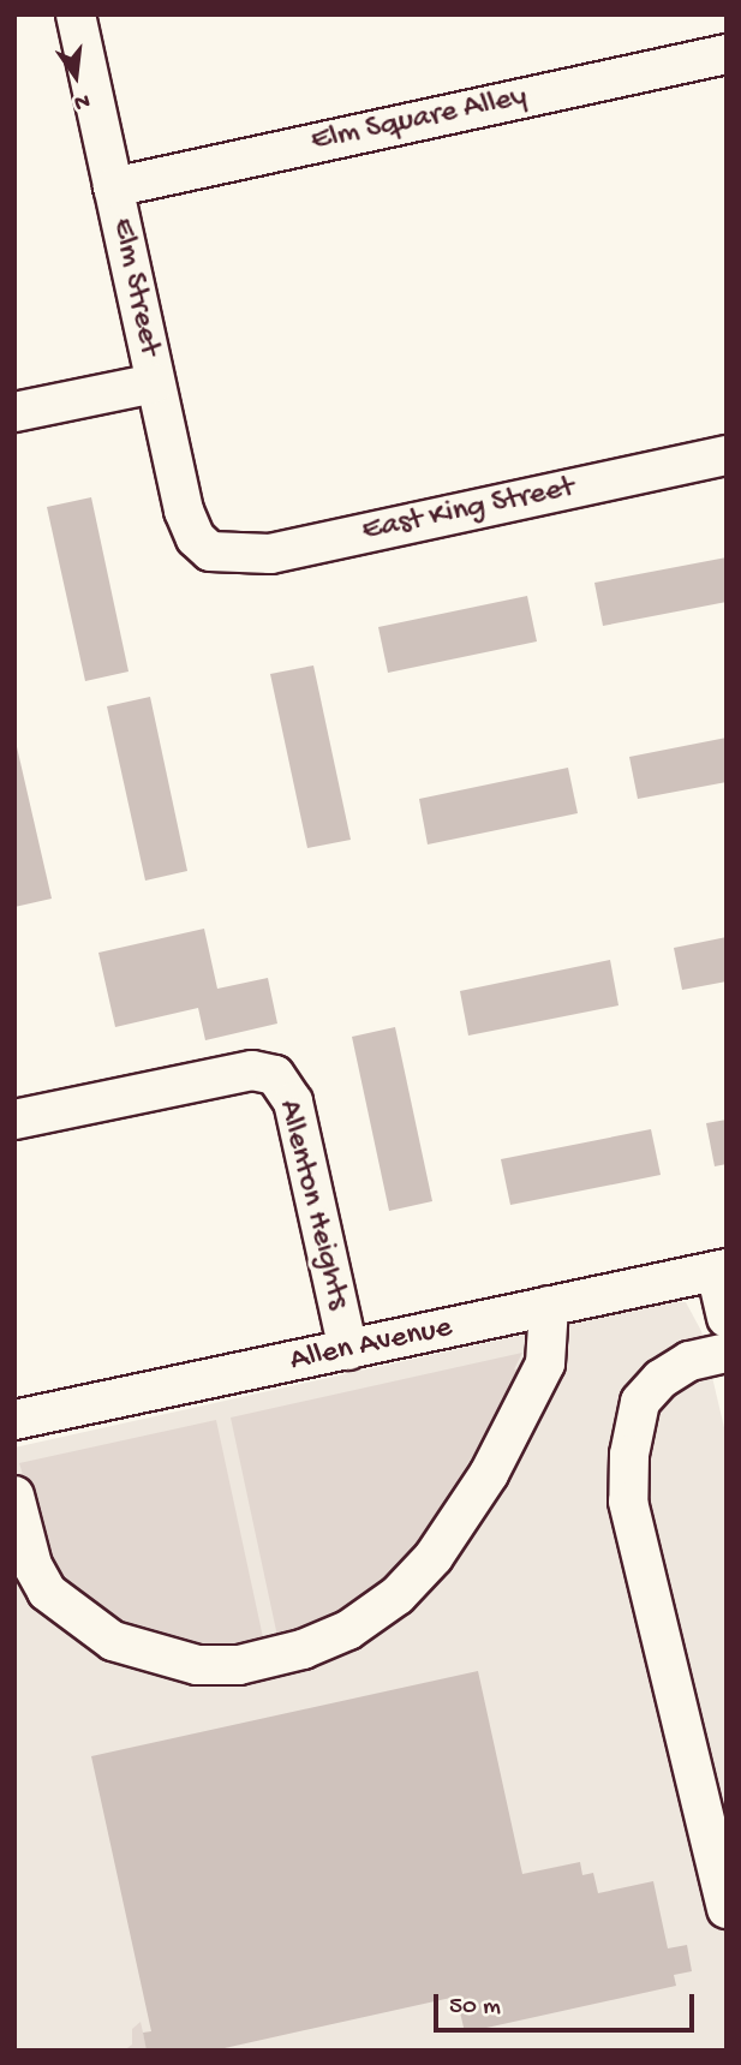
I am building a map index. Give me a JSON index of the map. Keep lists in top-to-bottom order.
{
  "streets": {
    "street": [
      "Elm Square Alley",
      "Elm Street",
      "East King Street",
      "Allenton Heights",
      "Allen Avenue"
    ]
  },
  "crossings": [
    ["Elm Square Alley", "Elm Street"],
    ["Elm Street", "East King Street"],
    ["Allenton Heights", "Allen Avenue"]
  ],
  "scale_bar": "50 m",
  "north": "bottom"
}
